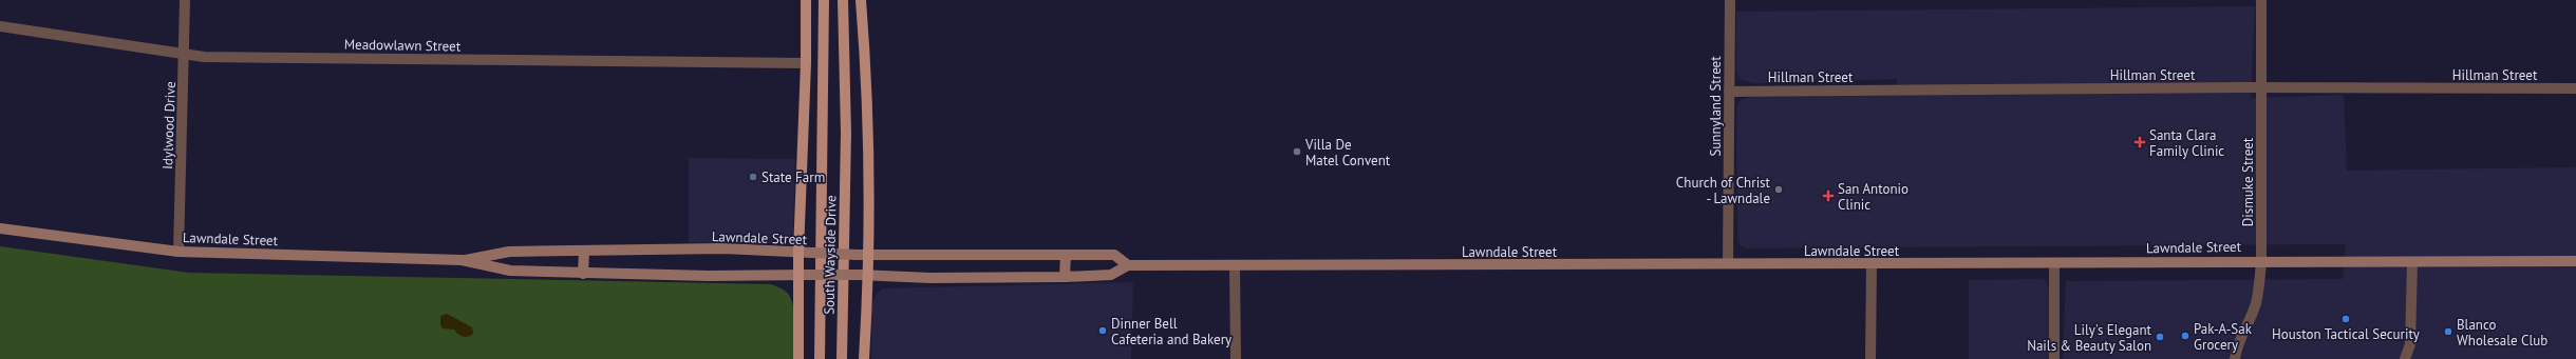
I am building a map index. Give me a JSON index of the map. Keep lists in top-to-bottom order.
{
  "streets": {
    "main road": ["Lawndale Street", "South Wayside Drive"],
    "street": [
      "Meadowlawn Street",
      "Hillman Street",
      "Sunnyland Street",
      "Idylwood Drive",
      "Dismuke Street"
    ]
  },
  "crossings": [
    ["Meadowlawn Street", "Idylwood Drive"],
    ["Hillman Street", "Sunnyland Street"],
    ["Hillman Street", "Dismuke Street"],
    ["Sunnyland Street", "Lawndale Street"],
    ["Idylwood Drive", "Lawndale Street"],
    ["Dismuke Street", "Lawndale Street"]
  ],
  "places": {
    "health": ["Santa Clara Family Clinic", "San Antonio Clinic"],
    "other": [
      "Villa De Matel Convent",
      "State Farm",
      "Church of Christ - Lawndale",
      "Houston Tactical Security",
      "Dinner Bell Cafeteria and Bakery",
      "Blanco Wholesale Club",
      "Pak-A-Sak Grocery",
      "Lily's Elegant Nails & Beauty Salon"
    ]
  }
}
